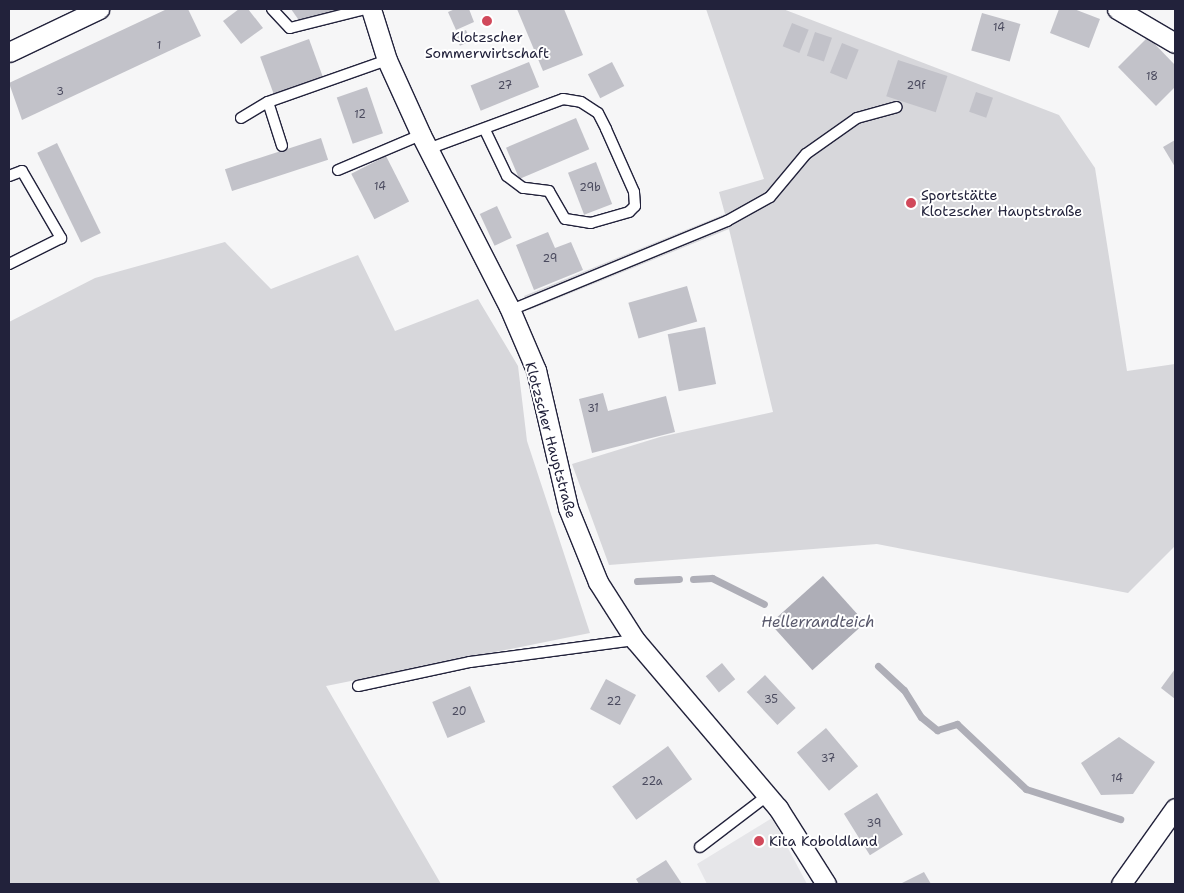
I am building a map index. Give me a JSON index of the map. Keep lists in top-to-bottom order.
{
  "streets": {
    "street": ["Klotzscher Hauptstraße"]
  },
  "water": ["Hellerrandteich"],
  "places": ["Klotzscher Sommerwirtschaft", "Sportstätte Klotzscher Hauptstraße", "Kita Koboldland"],
  "house_numbers": [
    "14",
    "1",
    "18",
    "27",
    "29f",
    "3",
    "12",
    "14",
    "29b",
    "29",
    "31",
    "35",
    "22",
    "20",
    "37",
    "14",
    "22a",
    "39"
  ]
}
